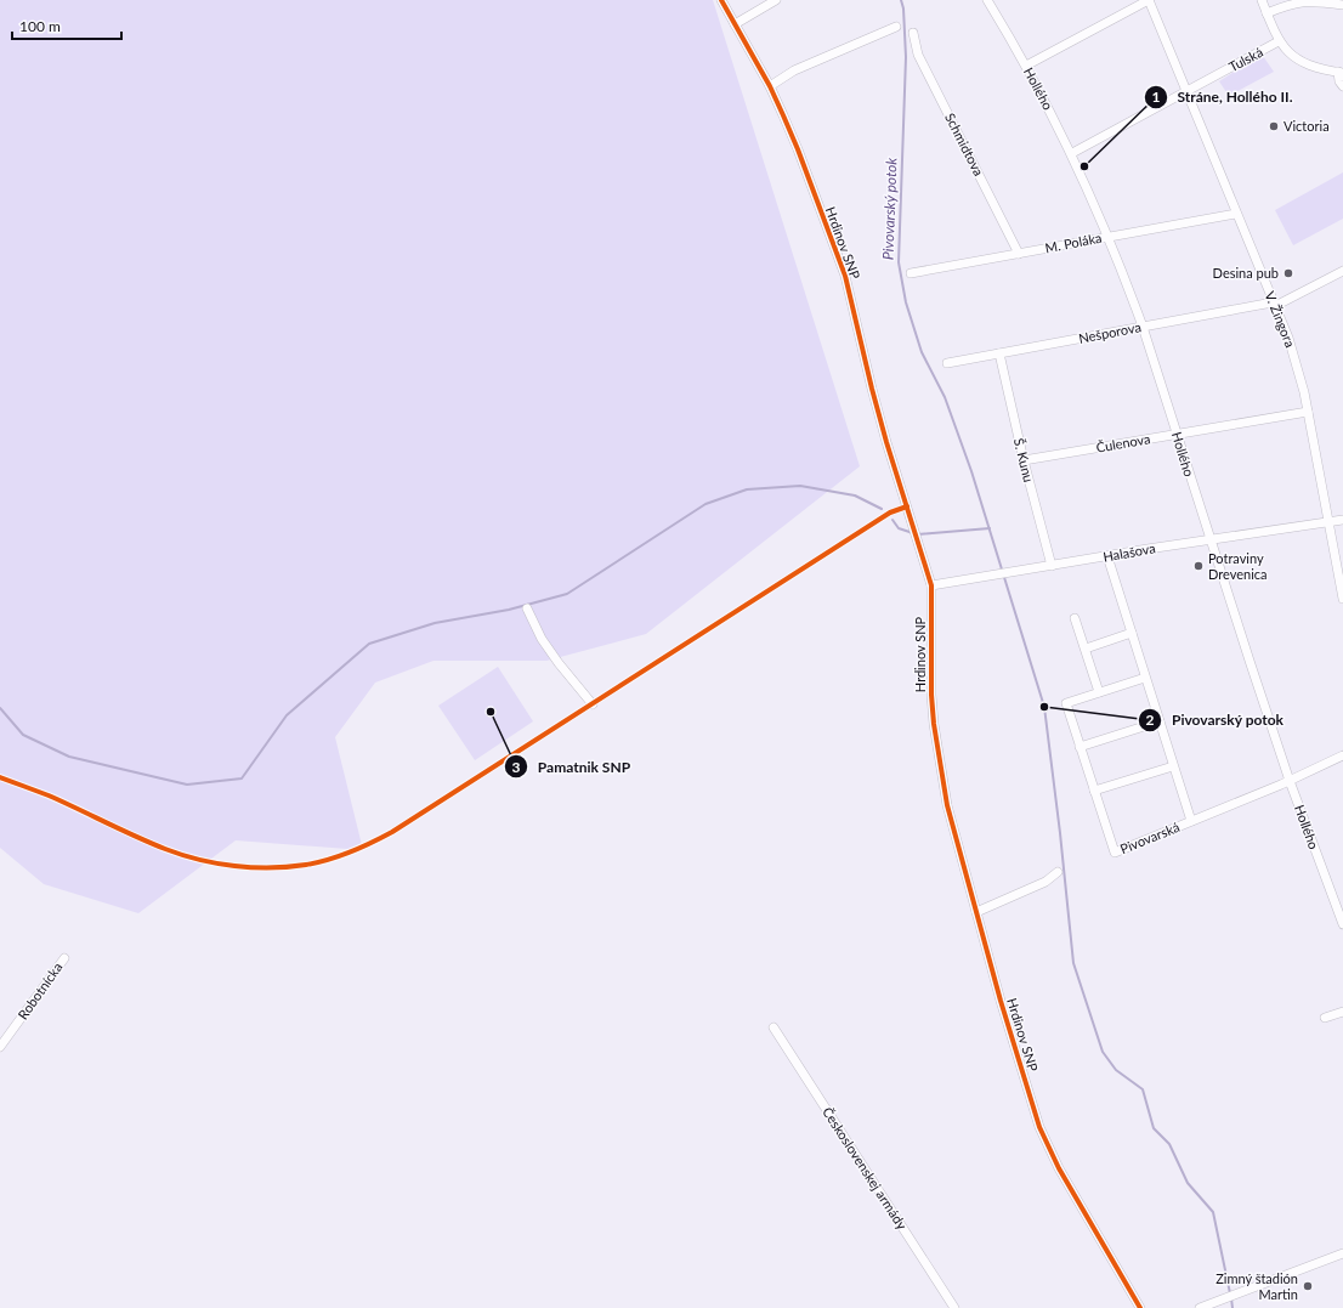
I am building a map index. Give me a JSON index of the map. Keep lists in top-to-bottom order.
{
  "streets": {
    "street": [
      "Tulská",
      "Hollého",
      "Schmidtova",
      "Hrdinov SNP",
      "M. Poláka",
      "V. Žingora",
      "Nešporova",
      "Čulenova",
      "Š. Kunu",
      "Halašova",
      "Pivovarská",
      "Robotnícka",
      "Československej armády"
    ]
  },
  "crossings": [
    ["Tulská", "Hollého"],
    ["Tulská", "V. Žingora"],
    ["Hollého", "M. Poláka"],
    ["Hollého", "Nešporova"],
    ["Hollého", "Čulenova"],
    ["Hollého", "Halašova"],
    ["Hollého", "Pivovarská"],
    ["Schmidtova", "M. Poláka"],
    ["Hrdinov SNP", "Halašova"],
    ["M. Poláka", "V. Žingora"],
    ["V. Žingora", "Nešporova"],
    ["V. Žingora", "Čulenova"],
    ["V. Žingora", "Halašova"],
    ["Nešporova", "Š. Kunu"],
    ["Čulenova", "Š. Kunu"],
    ["Š. Kunu", "Halašova"],
    ["Halašova", "Pivovarská"]
  ],
  "water": ["Pivovarský potok"],
  "places": [
    "Victoria",
    "Stráne, Hollého II.",
    "Desina pub",
    "Potraviny Drevenica",
    "Pivovarský potok",
    "Pamatnik SNP",
    "Zimný štadión Martin"
  ],
  "scale_bar": "100 m"
}
